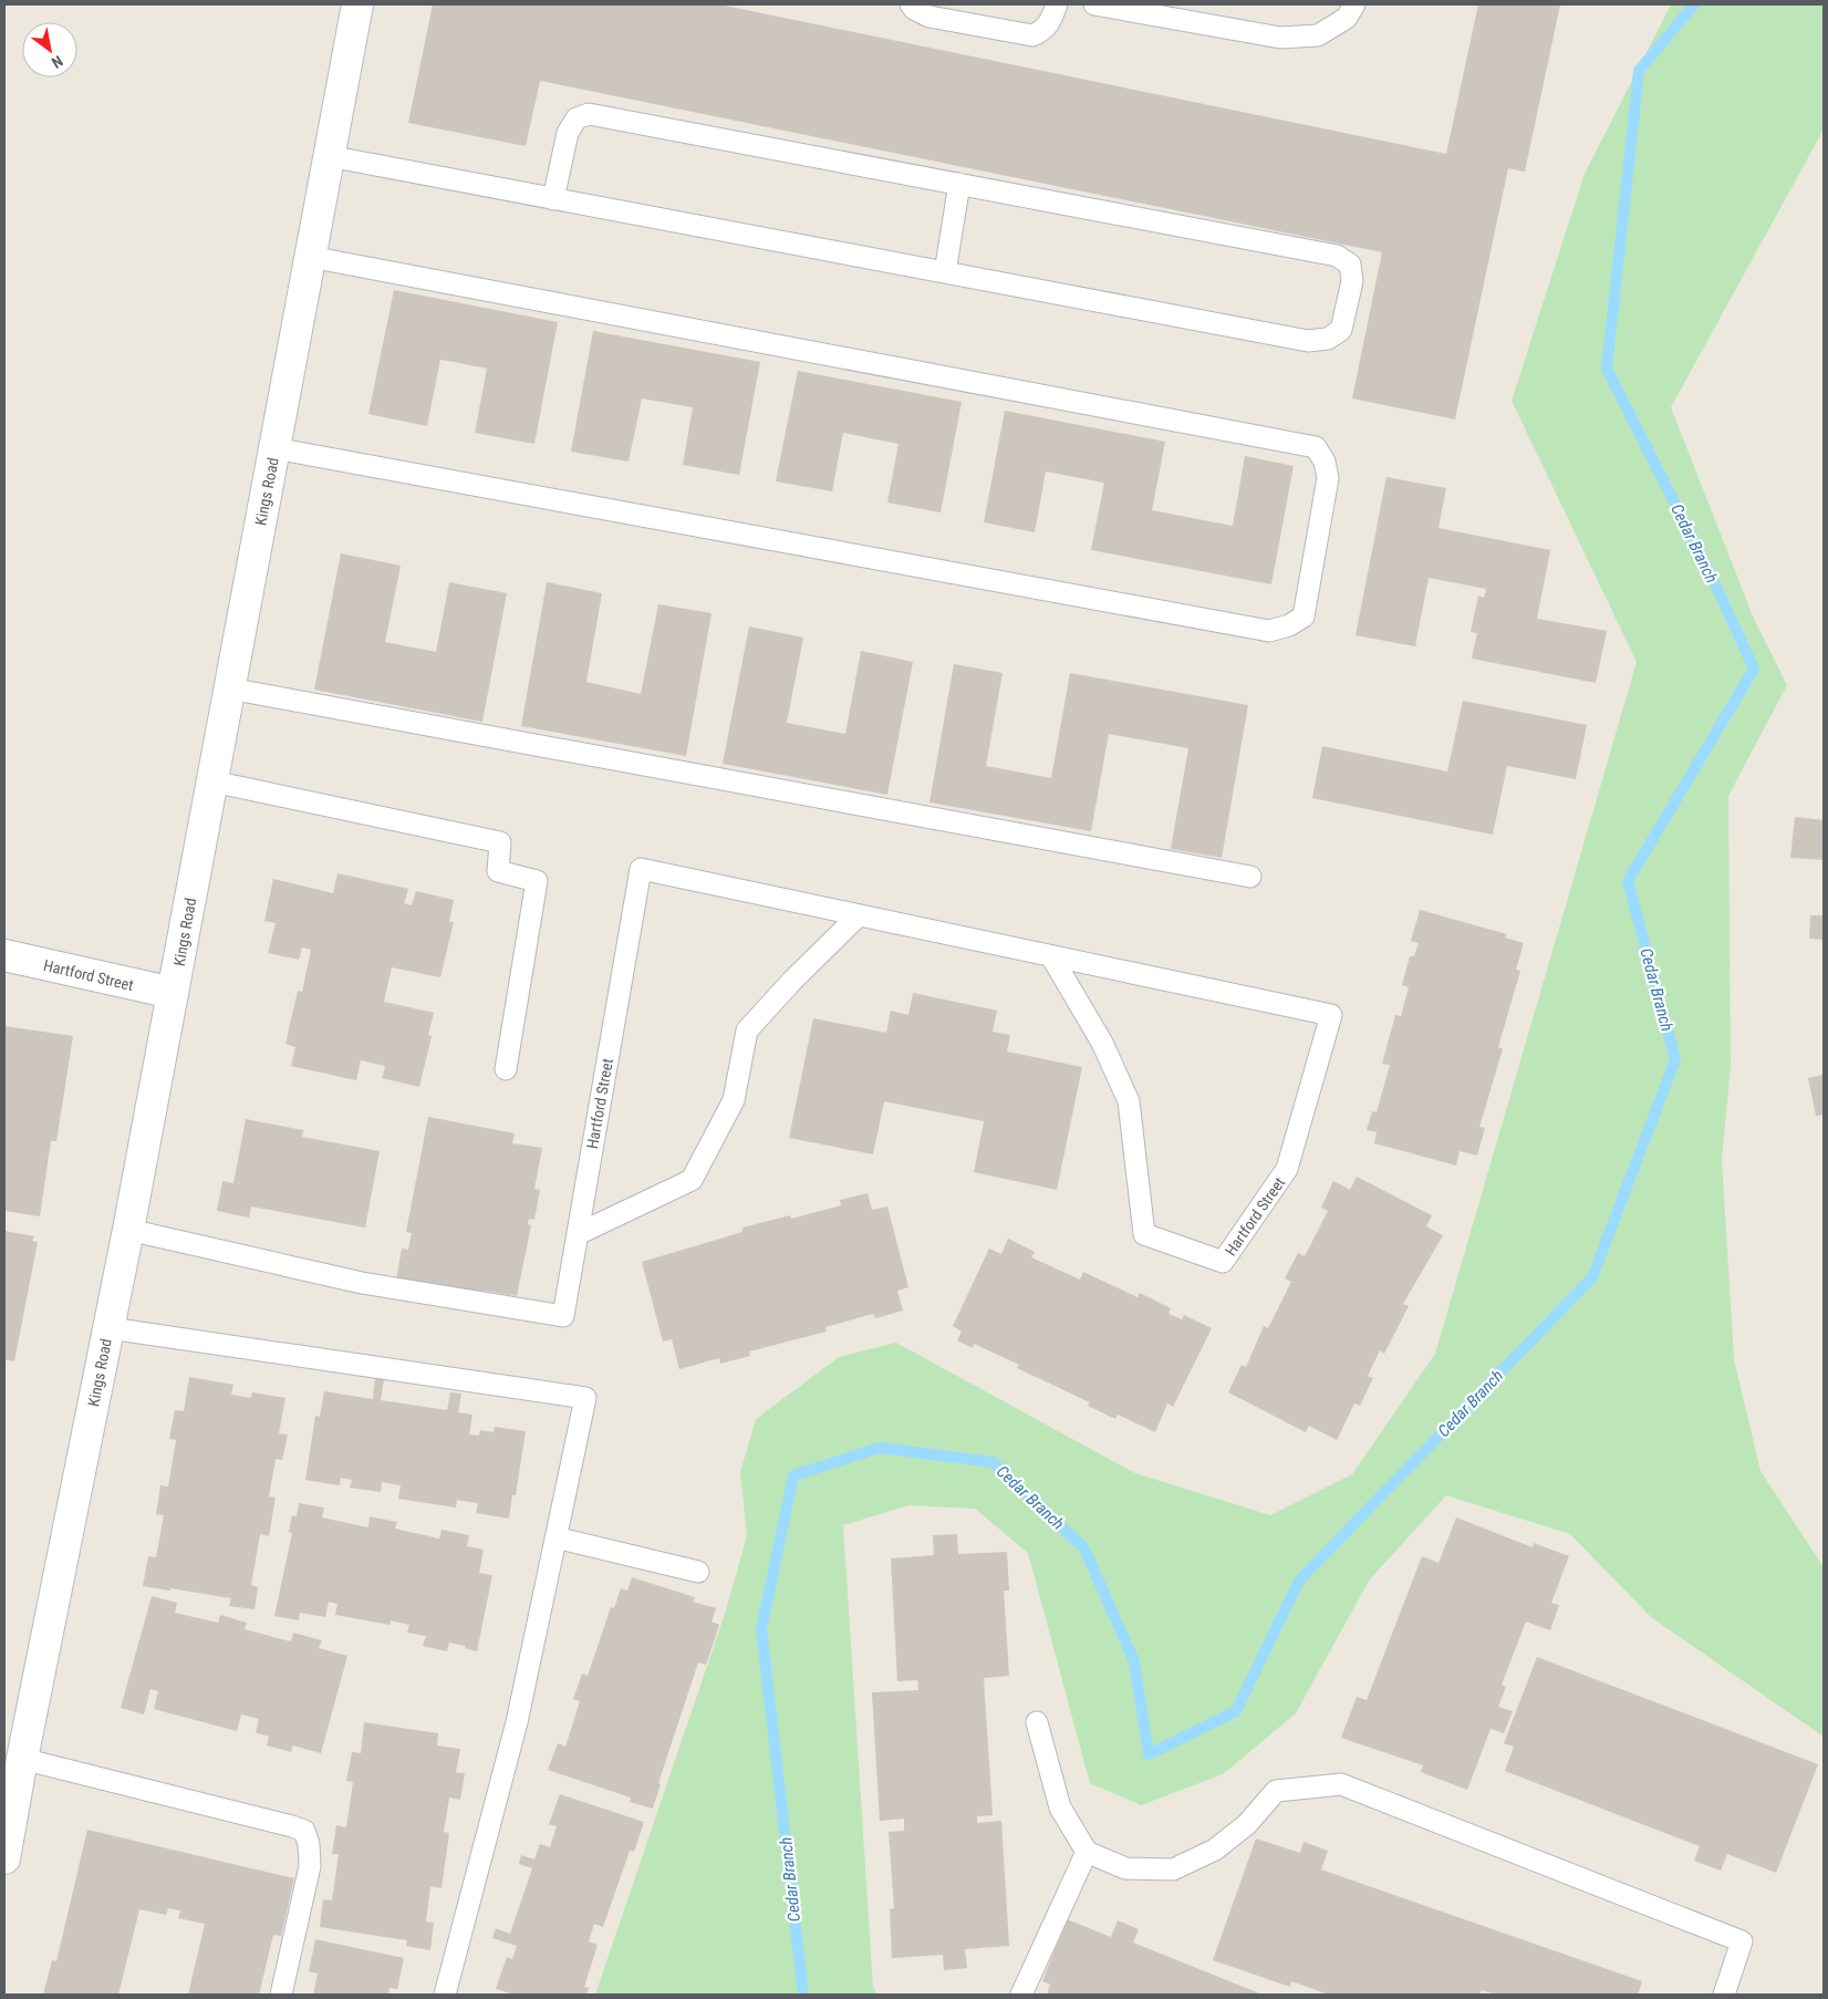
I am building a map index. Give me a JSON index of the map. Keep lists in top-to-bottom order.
{
  "streets": {
    "street": ["Kings Road", "Hartford Street"]
  },
  "crossings": [
    ["Kings Road", "Hartford Street"]
  ],
  "water": ["Cedar Branch"],
  "north": "bottom right"
}
